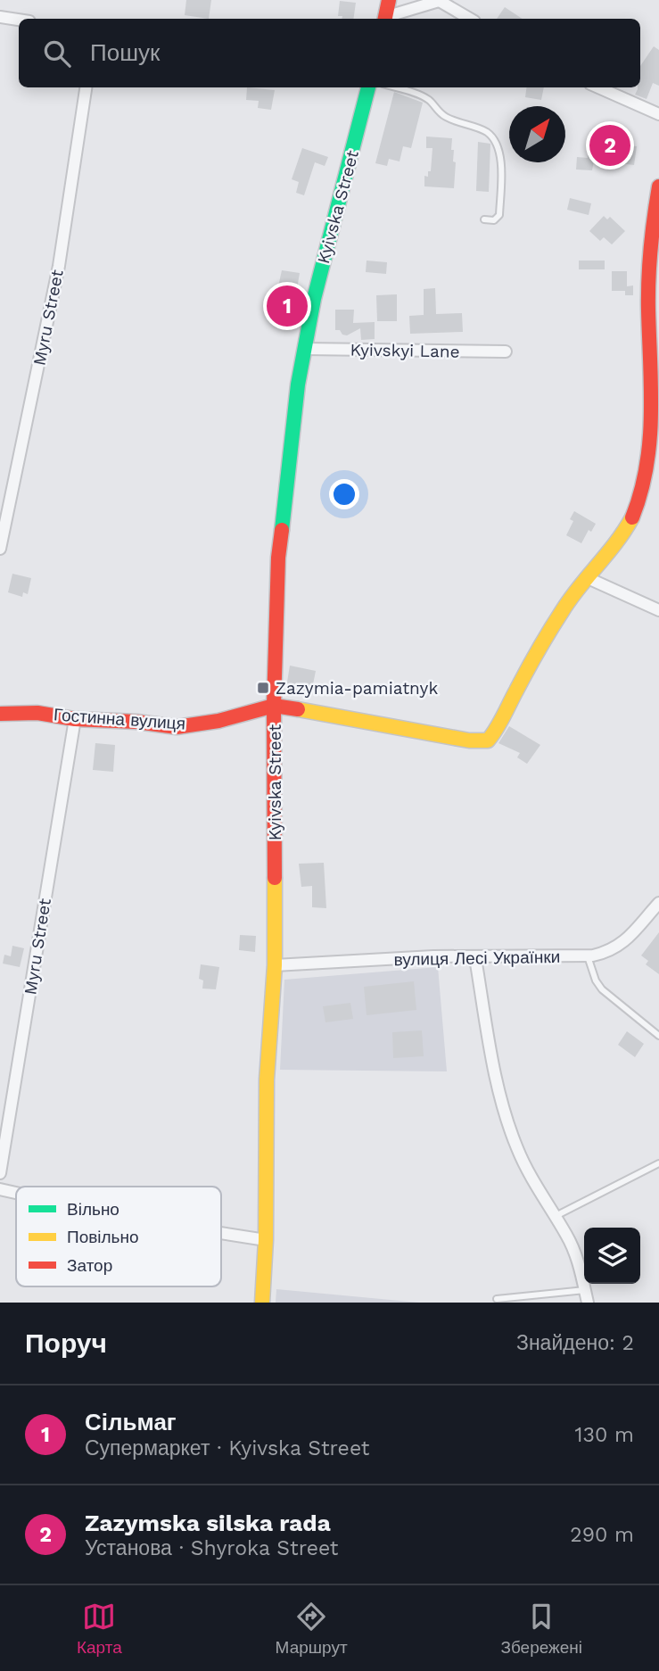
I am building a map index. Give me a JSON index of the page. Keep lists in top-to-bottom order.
{
  "streets": {
    "street": [
      "Kyivska Street",
      "Myru Street",
      "Kyivskyi Lane",
      "Гостинна вулиця",
      "вулиця Лесі Українки"
    ]
  },
  "crossings": [
    ["Kyivska Street", "Kyivskyi Lane"],
    ["Kyivska Street", "Гостинна вулиця"],
    ["Kyivska Street", "вулиця Лесі Українки"],
    ["Myru Street", "Гостинна вулиця"]
  ],
  "places": {
    "transit": ["Zazymia-pamiatnyk"]
  },
  "legend": ["Вільно", "Повільно", "Затор"],
  "north": "top right",
  "page": {
    "search": "Пошук",
    "pins": ["2", "1"],
    "heading": ["Поруч", "Знайдено: 2"],
    "list": [
      {
        "mark": "1",
        "name": "Сільмаг",
        "note": "Супермаркет · Kyivska Street",
        "value": "130 m"
      },
      {
        "mark": "2",
        "name": "Zazymska silska rada",
        "note": "Установа · Shyroka Street",
        "value": "290 m"
      }
    ],
    "nav": ["Карта", "Маршрут", "Збережені"]
  }
}
